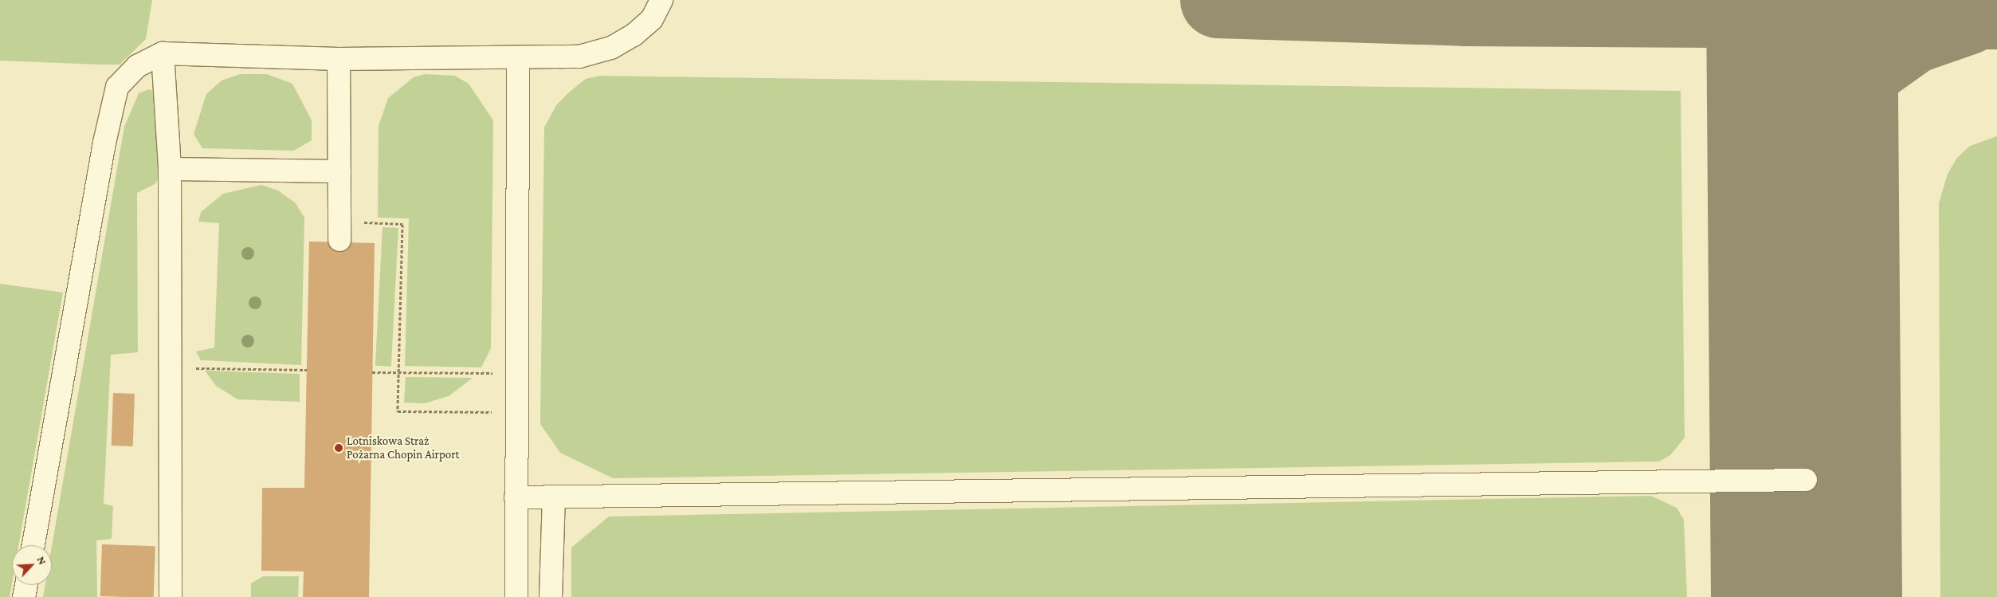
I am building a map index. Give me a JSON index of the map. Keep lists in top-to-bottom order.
{
  "places": ["Lotniskowa Straż Pożarna Chopin Airport"],
  "north": "top right"
}
